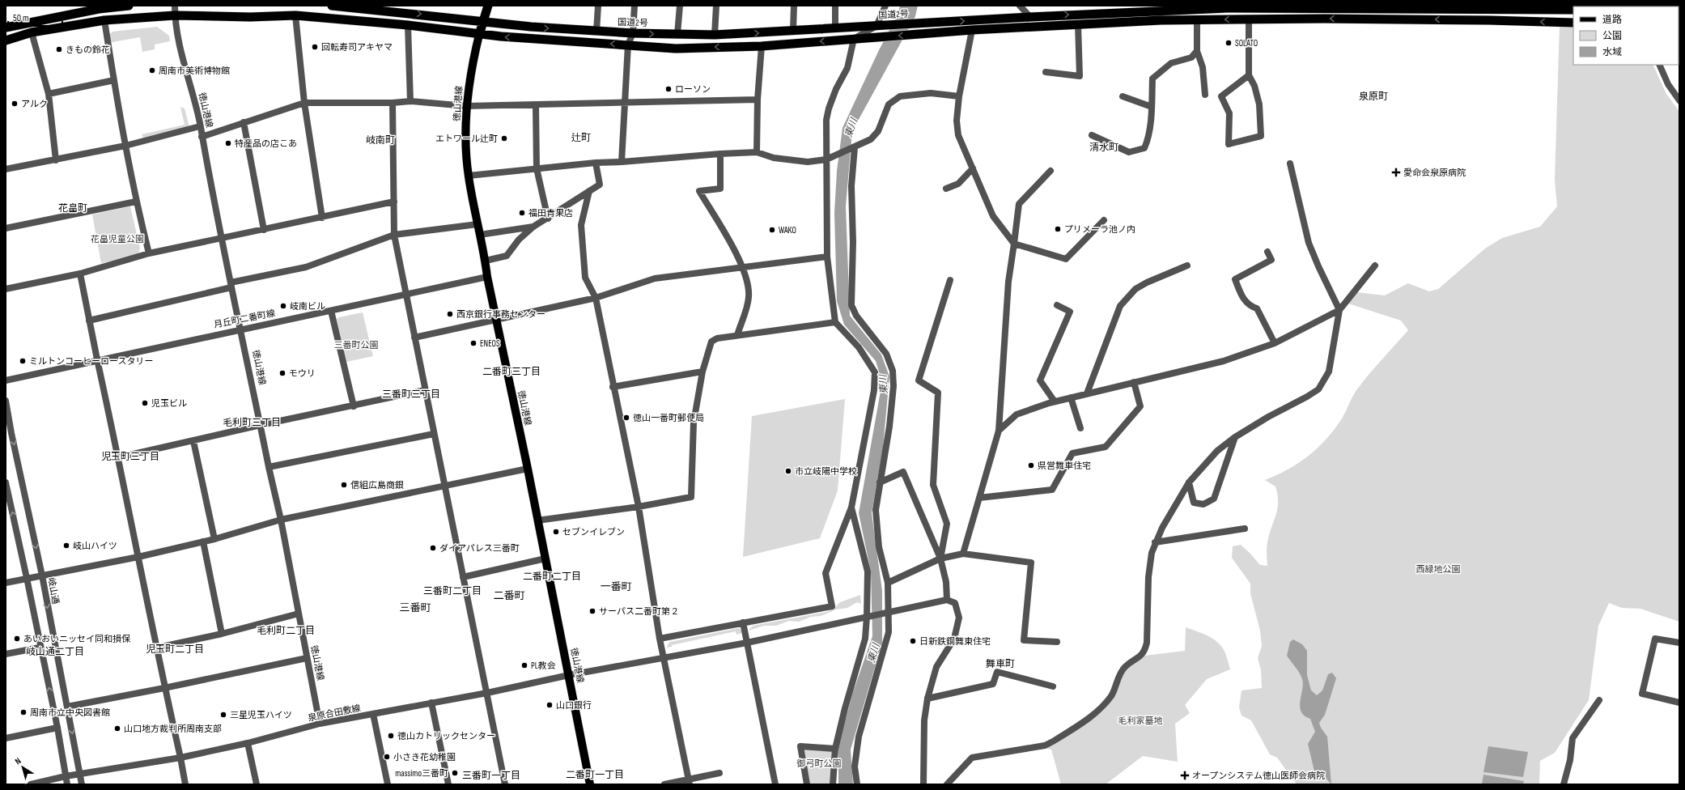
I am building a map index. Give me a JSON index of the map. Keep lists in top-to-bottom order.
{
  "streets": {
    "highway": ["国道2号"],
    "main road": ["徳山港線"],
    "street": ["月丘町二番町線", "岐山通", "泉原合田敷線"]
  },
  "crossings": [
    ["徳山港線", "月丘町二番町線"],
    ["徳山港線", "泉原合田敷線"],
    ["岐山通", "泉原合田敷線"]
  ],
  "districts": [
    "泉原町",
    "辻町",
    "岐南町",
    "清水町",
    "花畠町",
    "二番町三丁目",
    "三番町三丁目",
    "毛利町三丁目",
    "児玉町三丁目",
    "二番町二丁目",
    "一番町",
    "三番町二丁目",
    "二番町",
    "三番町",
    "毛利町二丁目",
    "児玉町二丁目",
    "岐山通二丁目",
    "舞車町",
    "二番町一丁目",
    "三番町一丁目"
  ],
  "water": ["東川"],
  "parks": [
    "花畠児童公園",
    "三番町公園",
    "西緑地公園",
    "毛利家墓地",
    "御弓町公園"
  ],
  "places": {
    "other": [
      "SOLATO",
      "回転寿司アキヤマ",
      "きもの鈴花",
      "周南市美術博物館",
      "ローソン",
      "アルク",
      "エトワール辻町",
      "特産品の店こあ",
      "福田青果店",
      "プリメーラ池ノ内",
      "WAKO",
      "岐南ビル",
      "西京銀行事務センター",
      "ENEOS",
      "ミルトンコーヒーロースタリー",
      "モウリ",
      "児玉ビル",
      "徳山一番町郵便局",
      "県営舞車住宅",
      "市立岐陽中学校",
      "信組広島商銀",
      "セブンイレブン",
      "岐山ハイツ",
      "ダイアパレス三番町",
      "サーパス二番町第２",
      "あいおいニッセイ同和損保",
      "日新鉄鋼舞東住宅",
      "PL教会",
      "山口銀行",
      "周南市立中央図書館",
      "三星児玉ハイツ",
      "山口地方裁判所周南支部",
      "徳山カトリックセンター",
      "小さき花幼稚園",
      "massimo三番町"
    ],
    "health": ["愛命会泉原病院", "オープンシステム徳山医師会病院"]
  },
  "legend": ["道路", "公園", "水域"],
  "scale_bar": "50 m",
  "north": "top left"
}
